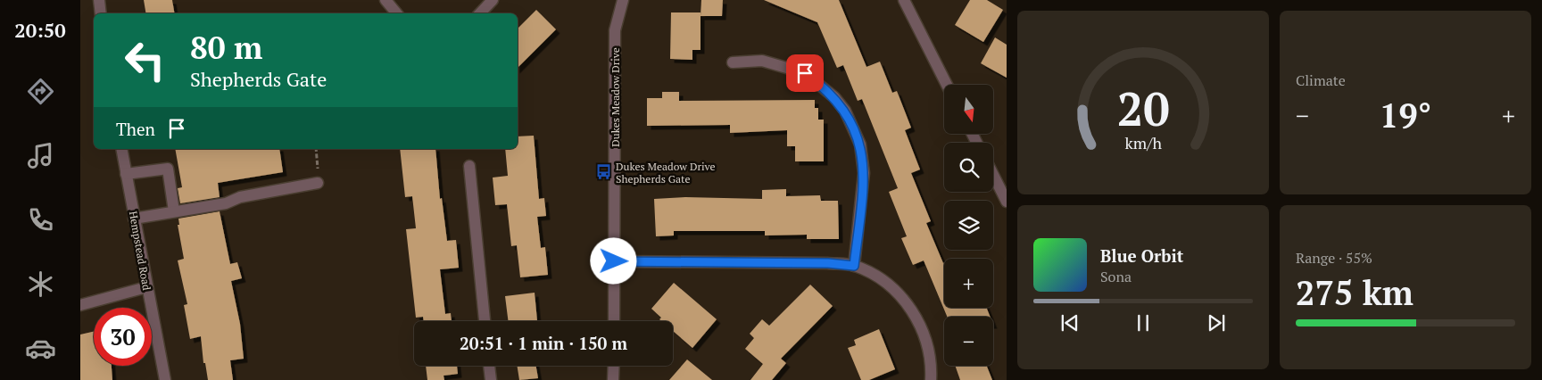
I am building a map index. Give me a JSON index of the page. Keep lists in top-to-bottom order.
{
  "streets": {
    "street": ["Dukes Meadow Drive", "Hempstead Road"]
  },
  "places": {
    "bus stop": ["Dukes Meadow Drive Shepherds Gate"]
  },
  "north": "bottom",
  "page": {
    "tabs": "20:50",
    "tile": [
      "Climate",
      ["Range · 55%", "275 km"]
    ],
    "turn": ["80 m", "Shepherds Gate"],
    "map_buttons": ["+", "−"],
    "heat": ["−", "19°", "+"],
    "then": "Then",
    "song": ["Blue Orbit", "Sona"],
    "limit": "30",
    "trip": "20:51 · 1 min · 150 m",
    "gauge": ["20", "km/h"]
  }
}
